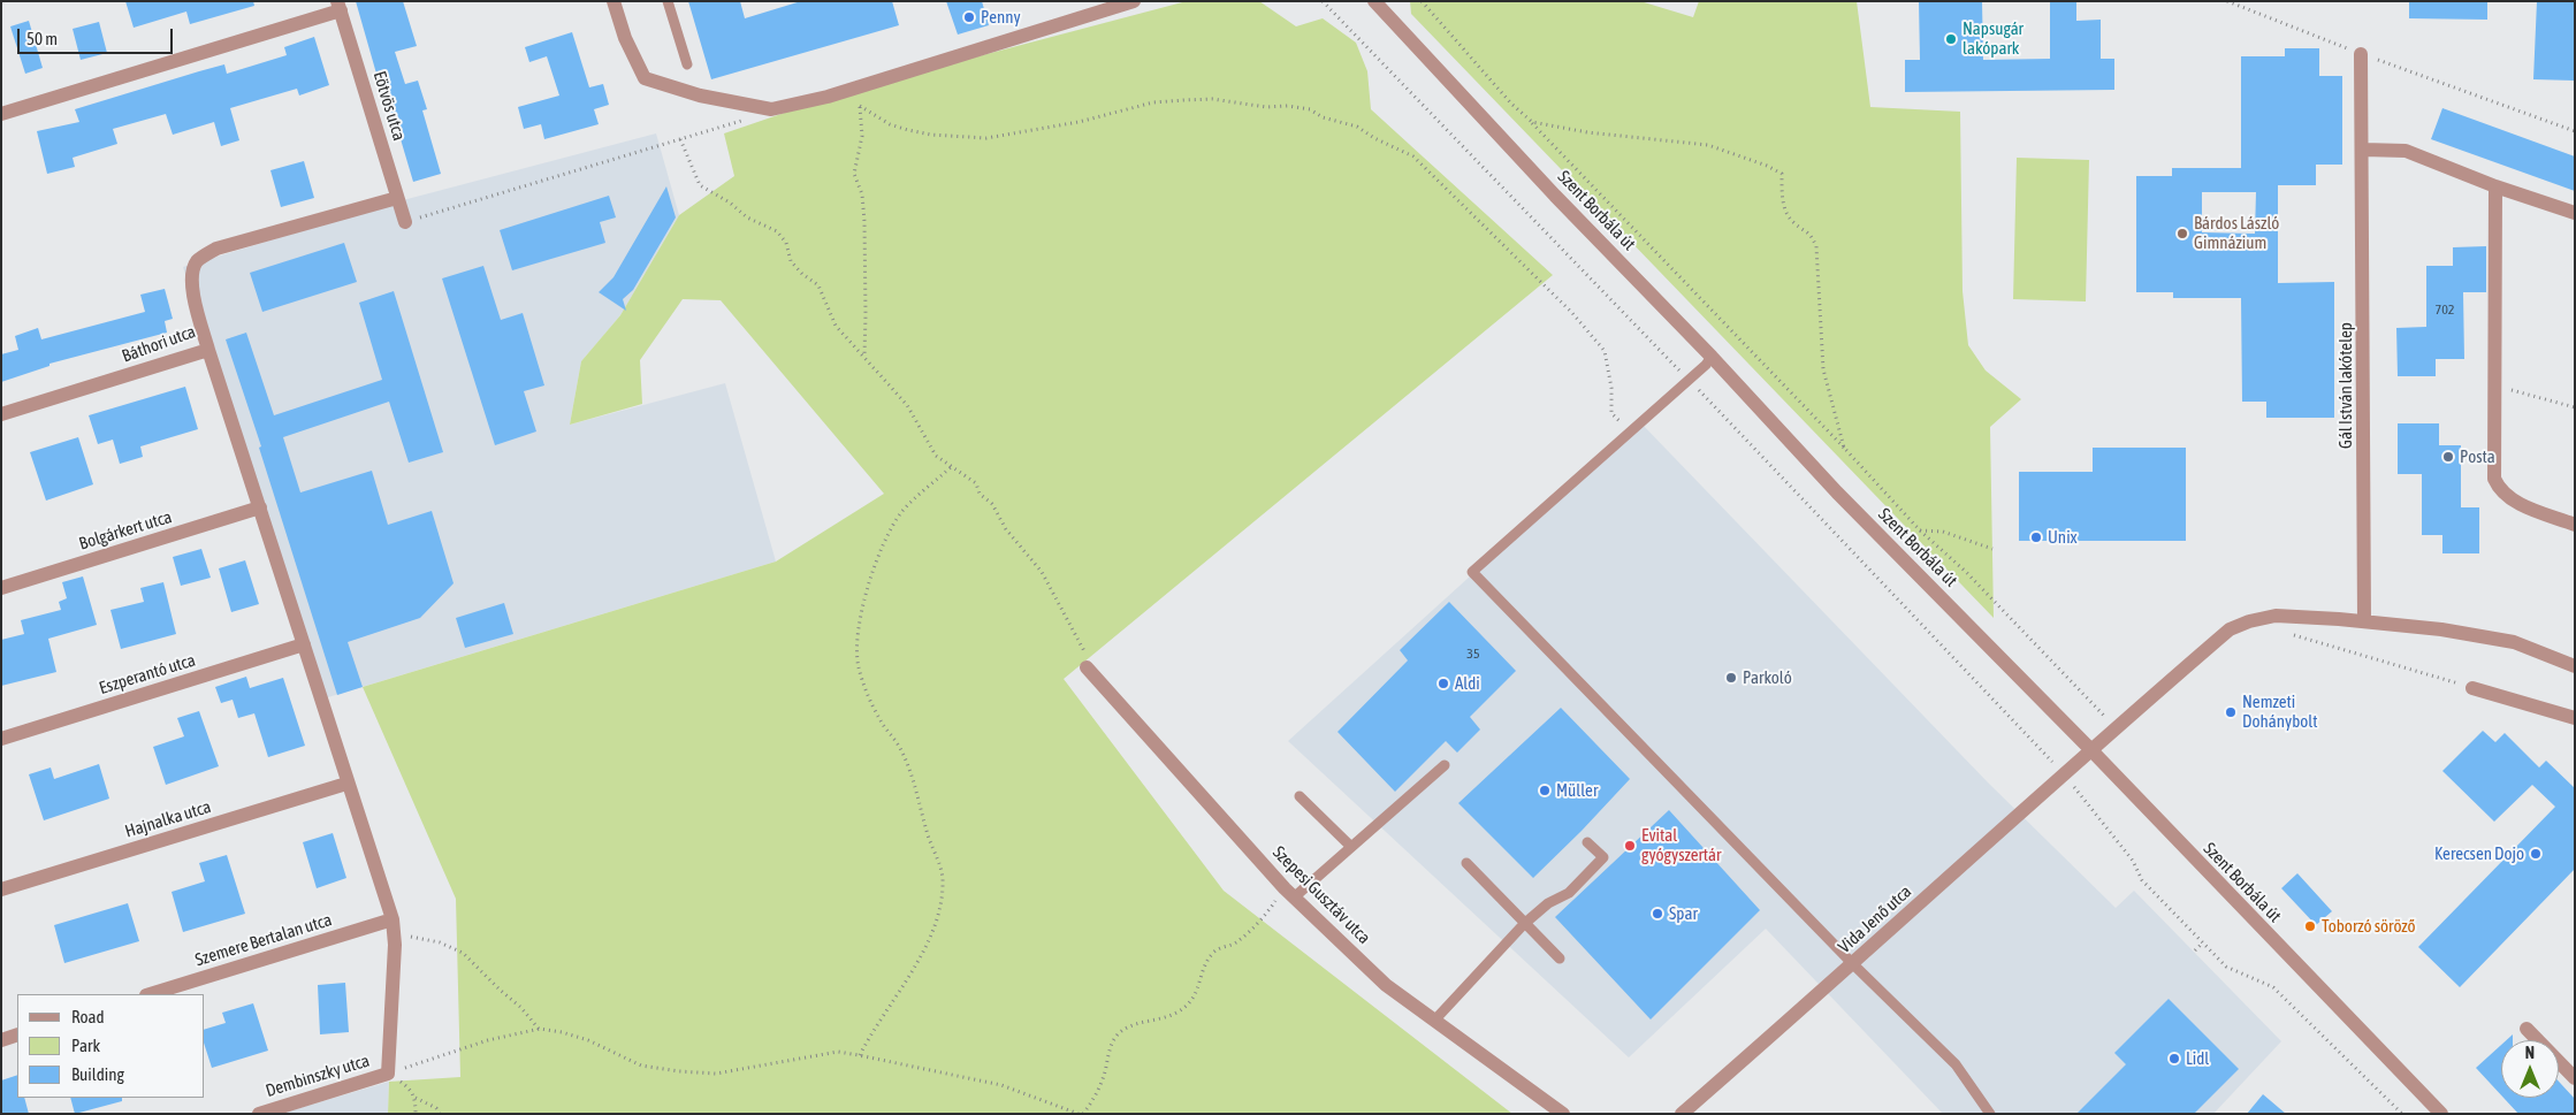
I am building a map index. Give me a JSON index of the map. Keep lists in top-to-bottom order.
{
  "streets": {
    "street": [
      "Eötvös utca",
      "Szent Borbála út",
      "Báthori utca",
      "Gál István lakótelep",
      "Bolgárkert utca",
      "Eszperantó utca",
      "Hajnalka utca",
      "Szepesi Gusztáv utca",
      "Vida Jenő utca",
      "Szemere Bertalan utca",
      "Dembinszky utca"
    ]
  },
  "crossings": [
    ["Eötvös utca", "Báthori utca"],
    ["Szent Borbála út", "Vida Jenő utca"],
    ["Gál István lakótelep", "Vida Jenő utca"]
  ],
  "places": [
    "Penny",
    "Napsugár lakópark",
    "Bárdos László Gimnázium",
    "Posta",
    "Unix",
    "Parkoló",
    "Aldi",
    "Nemzeti Dohánybolt",
    "Müller",
    "Evital gyógyszertár",
    "Kerecsen Dojo",
    "Spar",
    "Toborzó söröző",
    "Lidl"
  ],
  "house_numbers": ["702", "35"],
  "legend": ["Road", "Park", "Building"],
  "scale_bar": "50 m",
  "north": "top"
}
